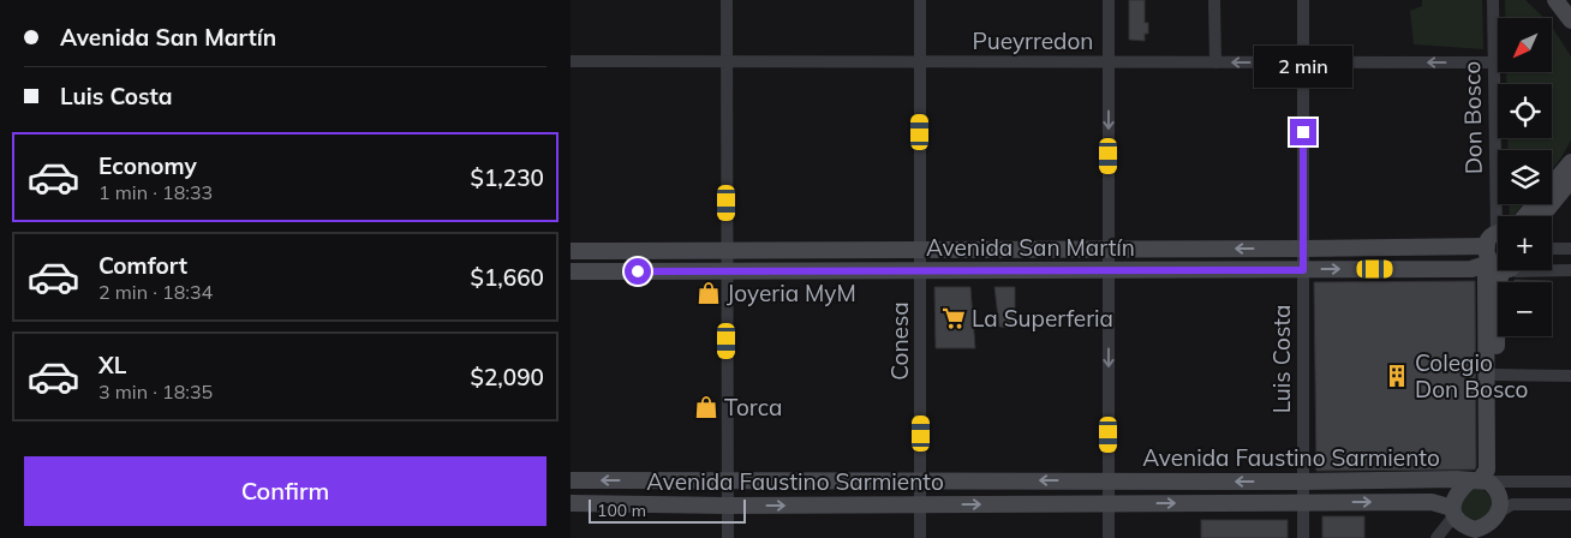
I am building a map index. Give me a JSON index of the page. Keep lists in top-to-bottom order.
{
  "streets": {
    "street": [
      "Pueyrredon",
      "Don Bosco",
      "Avenida San Martín",
      "Conesa",
      "Luis Costa",
      "Avenida Faustino Sarmiento"
    ]
  },
  "crossings": [
    ["Pueyrredon", "Don Bosco"],
    ["Pueyrredon", "Conesa"],
    ["Pueyrredon", "Luis Costa"],
    ["Don Bosco", "Avenida Faustino Sarmiento"],
    ["Avenida San Martín", "Conesa"],
    ["Avenida San Martín", "Luis Costa"],
    ["Conesa", "Avenida Faustino Sarmiento"],
    ["Luis Costa", "Avenida Faustino Sarmiento"]
  ],
  "places": {
    "shop": ["Joyeria MyM", "Torca"],
    "supermarket": ["La Superferia"],
    "building": ["Colegio Don Bosco"]
  },
  "scale_bar": "100 m",
  "north": "bottom left",
  "page": {
    "banner": ["Avenida San Martín", "Luis Costa"],
    "map_buttons": ["+", "−"],
    "bubble": "2 min",
    "list": [
      {
        "name": "Economy",
        "note": "1 min · 18:33",
        "value": "$1,230"
      },
      {
        "name": "Comfort",
        "note": "2 min · 18:34",
        "value": "$1,660"
      },
      {
        "name": "XL",
        "note": "3 min · 18:35",
        "value": "$2,090"
      }
    ],
    "buttons": "Confirm",
    "scale": "100 m"
  }
}
